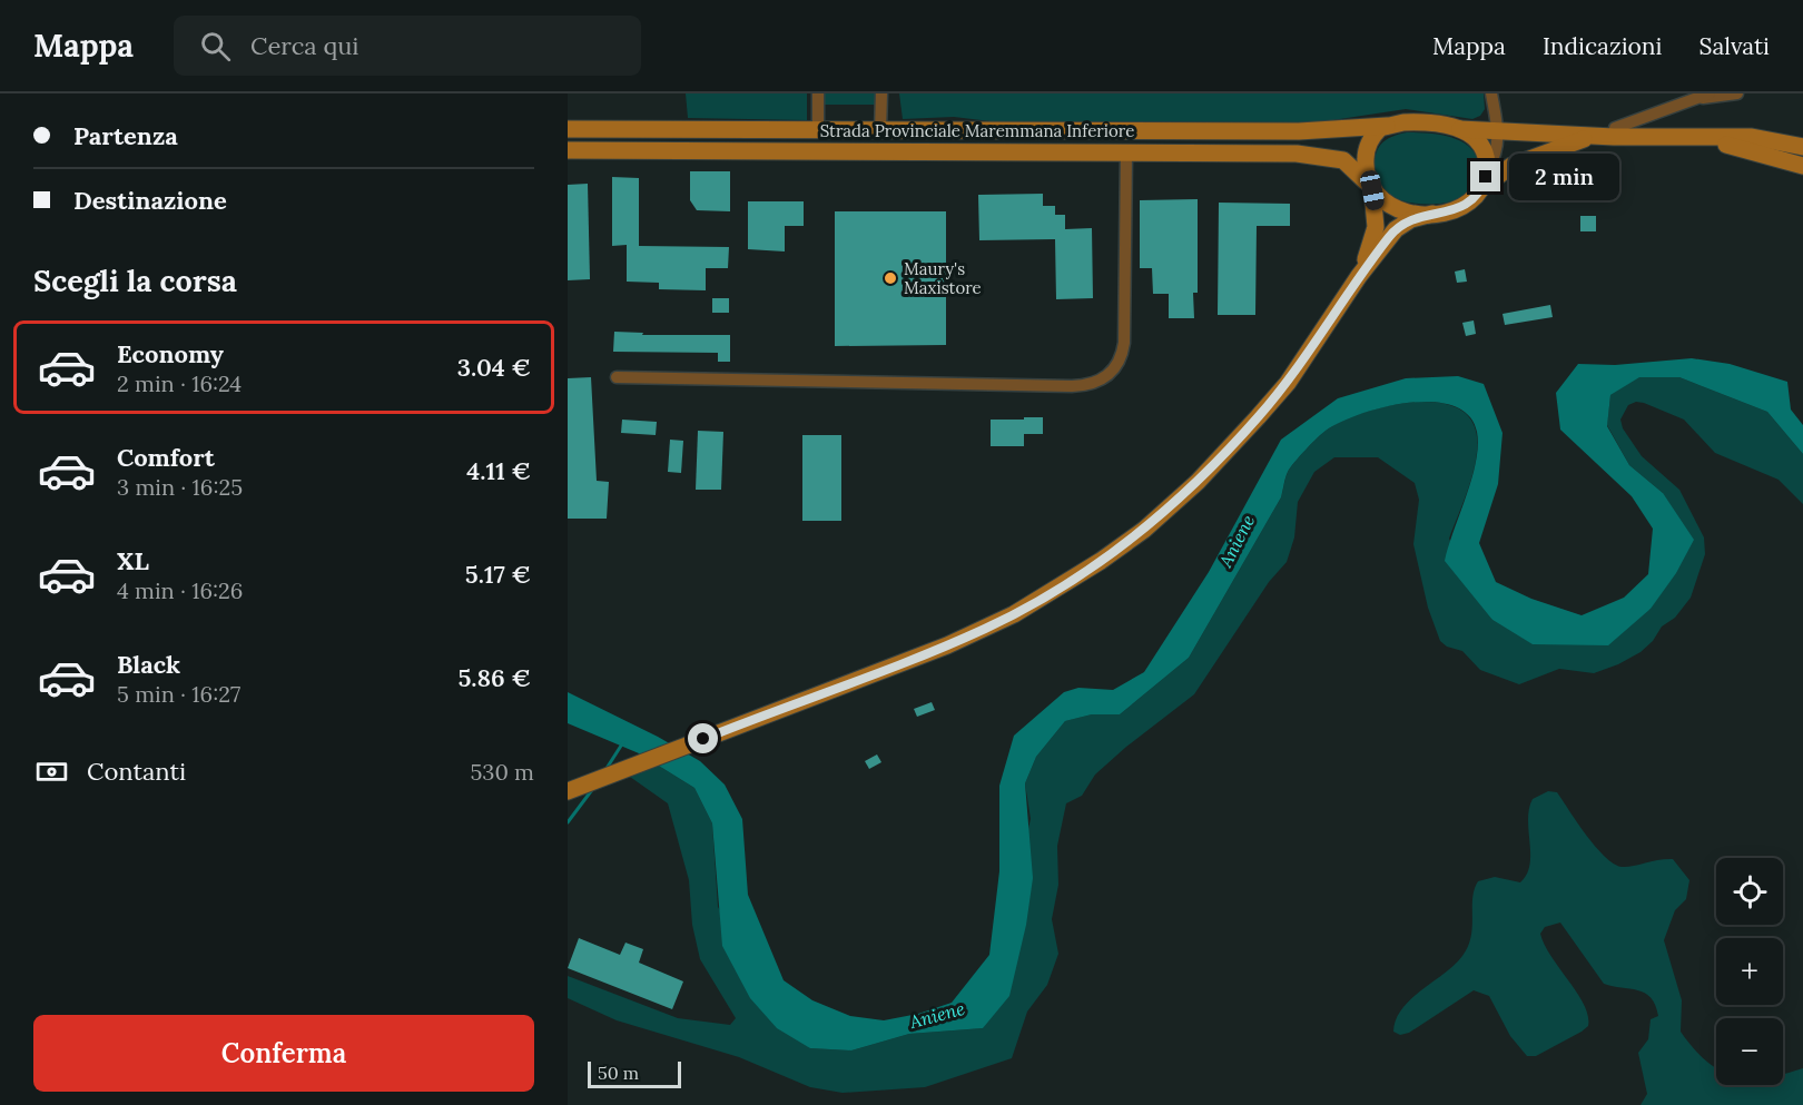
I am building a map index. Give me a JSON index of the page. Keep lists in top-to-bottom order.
{
  "streets": {
    "main road": ["Strada Provinciale Maremmana Inferiore"]
  },
  "water": ["Aniene"],
  "places": ["Maury's Maxistore"],
  "scale_bar": "50 m",
  "page": {
    "header": "Mappa",
    "search": "Cerca qui",
    "nav": ["Mappa", "Indicazioni", "Salvati"],
    "banner": ["Partenza", "Destinazione"],
    "bubble": "2 min",
    "heading": "Scegli la corsa",
    "list": [
      {
        "name": "Economy",
        "note": "2 min · 16:24",
        "value": "3.04 €"
      },
      {
        "name": "Comfort",
        "note": "3 min · 16:25",
        "value": "4.11 €"
      },
      {
        "name": "XL",
        "note": "4 min · 16:26",
        "value": "5.17 €"
      },
      {
        "name": "Black",
        "note": "5 min · 16:27",
        "value": "5.86 €"
      }
    ],
    "pay": ["Contanti", "530 m"],
    "map_buttons": ["+", "−"],
    "buttons": "Conferma",
    "scale": "50 m"
  }
}
